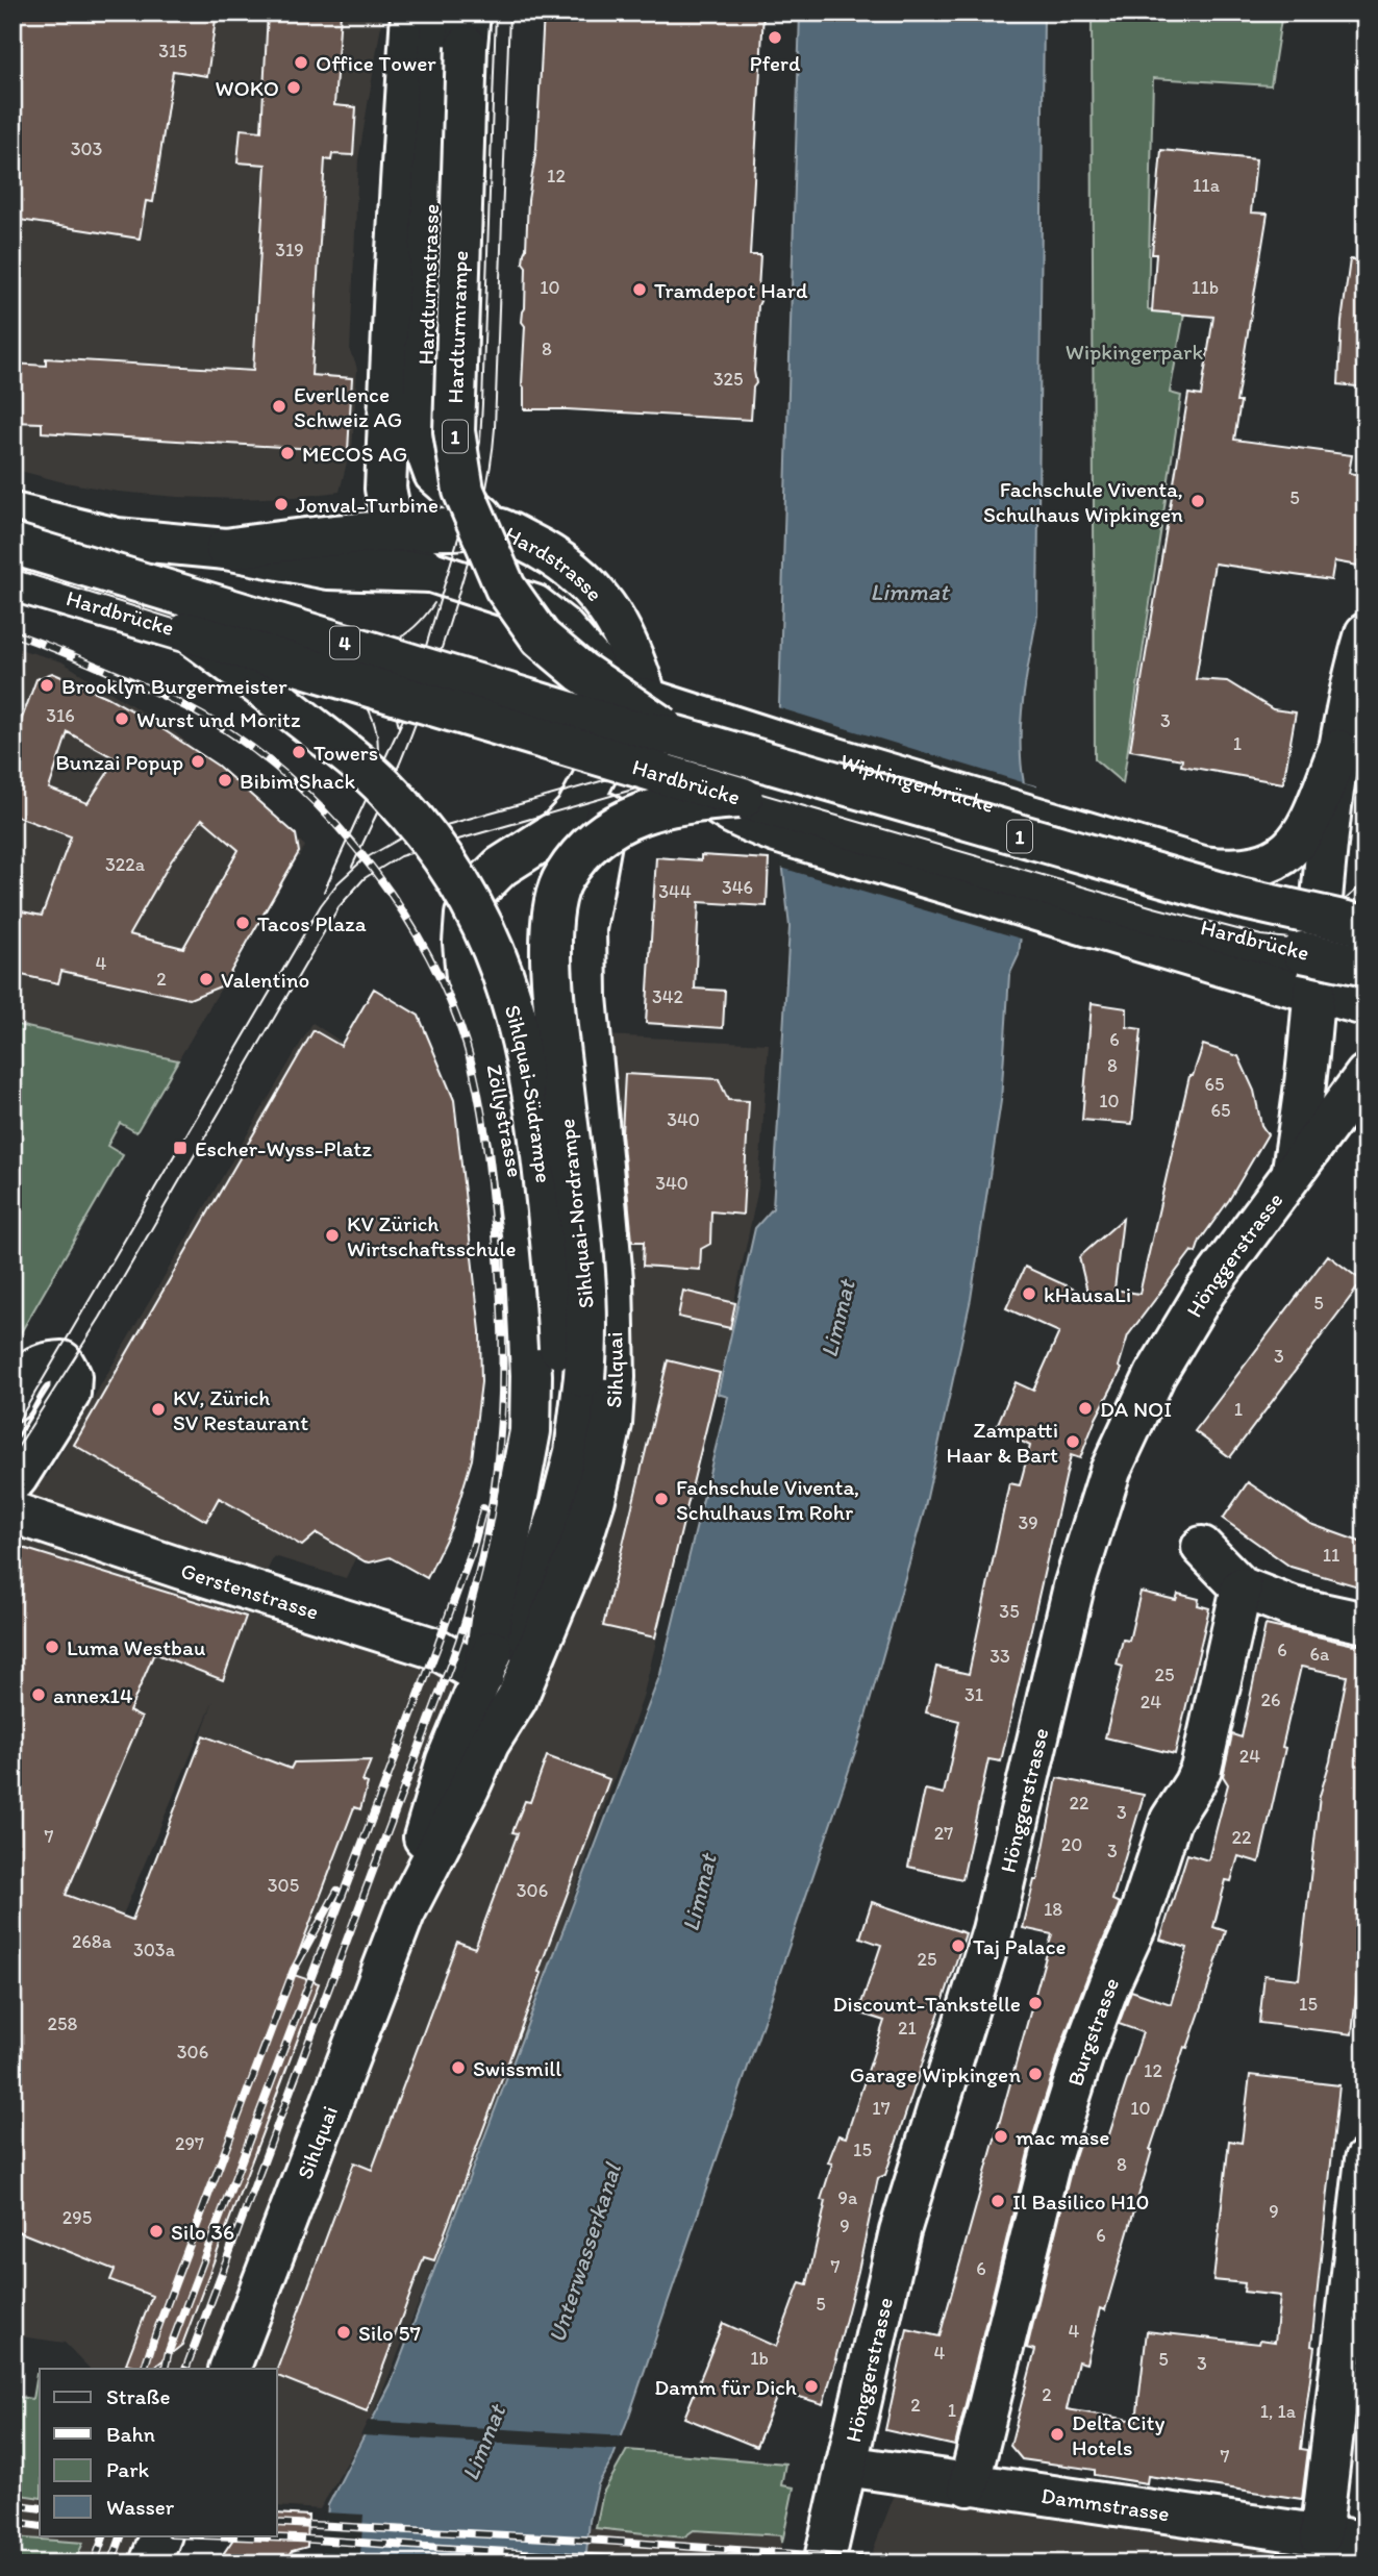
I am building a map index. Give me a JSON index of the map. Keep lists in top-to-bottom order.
{
  "streets": {
    "street": [
      "Hardturmstrasse",
      "Hardturmrampe",
      "1",
      "Hardstrasse",
      "Hardbrücke",
      "4",
      "Wipkingerbrücke",
      "Sihlquai-Südrampe",
      "Zöllystrasse",
      "Sihlquai-Nordrampe",
      "Hönggerstrasse",
      "Sihlquai",
      "Gerstenstrasse",
      "Burgstrasse",
      "Dammstrasse"
    ]
  },
  "crossings": [
    ["Hardturmstrasse", "Hardstrasse"],
    ["Hardturmrampe", "Hardbrücke"],
    ["Hardstrasse", "Wipkingerbrücke"],
    ["Hardbrücke", "Sihlquai-Südrampe"],
    ["Hardbrücke", "Sihlquai-Nordrampe"],
    ["Wipkingerbrücke", "Hönggerstrasse"],
    ["Sihlquai-Südrampe", "Zöllystrasse"],
    ["Sihlquai-Südrampe", "Sihlquai-Nordrampe"],
    ["Sihlquai-Südrampe", "Sihlquai"],
    ["Sihlquai-Südrampe", "Gerstenstrasse"],
    ["Zöllystrasse", "Sihlquai"],
    ["Zöllystrasse", "Gerstenstrasse"],
    ["Sihlquai-Nordrampe", "Sihlquai"],
    ["Hönggerstrasse", "Dammstrasse"],
    ["Sihlquai", "Gerstenstrasse"],
    ["Burgstrasse", "Dammstrasse"]
  ],
  "water": ["Limmat", "Unterwasserkanal"],
  "parks": ["Wipkingerpark"],
  "places": {
    "other": [
      "Pferd",
      "Office Tower",
      "WOKO",
      "Tramdepot Hard",
      "Everllence Schweiz AG",
      "MECOS AG",
      "Fachschule Viventa, Schulhaus Wipkingen",
      "Jonval-Turbine",
      "Brooklyn Burgermeister",
      "Wurst und Moritz",
      "Towers",
      "Bunzai Popup",
      "Bibim Shack",
      "Tacos Plaza",
      "Valentino",
      "KV Zürich Wirtschaftsschule",
      "kHausaLi",
      "DA NOI",
      "KV, Zürich SV Restaurant",
      "Zampatti Haar & Bart",
      "Fachschule Viventa, Schulhaus Im Rohr",
      "Luma Westbau",
      "annex14",
      "Taj Palace",
      "Discount-Tankstelle",
      "Swissmill",
      "Garage Wipkingen",
      "mac mase",
      "Il Basilico H10",
      "Silo 36",
      "Silo 57",
      "Damm für Dich",
      "Delta City Hotels"
    ],
    "transit": ["Escher-Wyss-Platz"]
  },
  "house_numbers": [
    "315",
    "303",
    "12",
    "11a",
    "319",
    "10",
    "11b",
    "8",
    "325",
    "5",
    "316",
    "3",
    "1",
    "322a",
    "346",
    "344",
    "4",
    "2",
    "342",
    "6",
    "8",
    "65",
    "10",
    "65",
    "340",
    "340",
    "5",
    "3",
    "1",
    "39",
    "11",
    "35",
    "6",
    "6a",
    "33",
    "25",
    "31",
    "26",
    "24",
    "24",
    "22",
    "3",
    "27",
    "7",
    "22",
    "20",
    "3",
    "305",
    "306",
    "18",
    "268a",
    "303a",
    "25",
    "15",
    "258",
    "21",
    "306",
    "12",
    "17",
    "10",
    "297",
    "15",
    "8",
    "9a",
    "9",
    "295",
    "9",
    "6",
    "7",
    "6",
    "5",
    "4",
    "4",
    "1b",
    "5",
    "3",
    "2",
    "2",
    "1",
    "1, 1a",
    "7"
  ],
  "legend": [
    "Straße",
    "Bahn",
    "Park",
    "Wasser"
  ]
}
